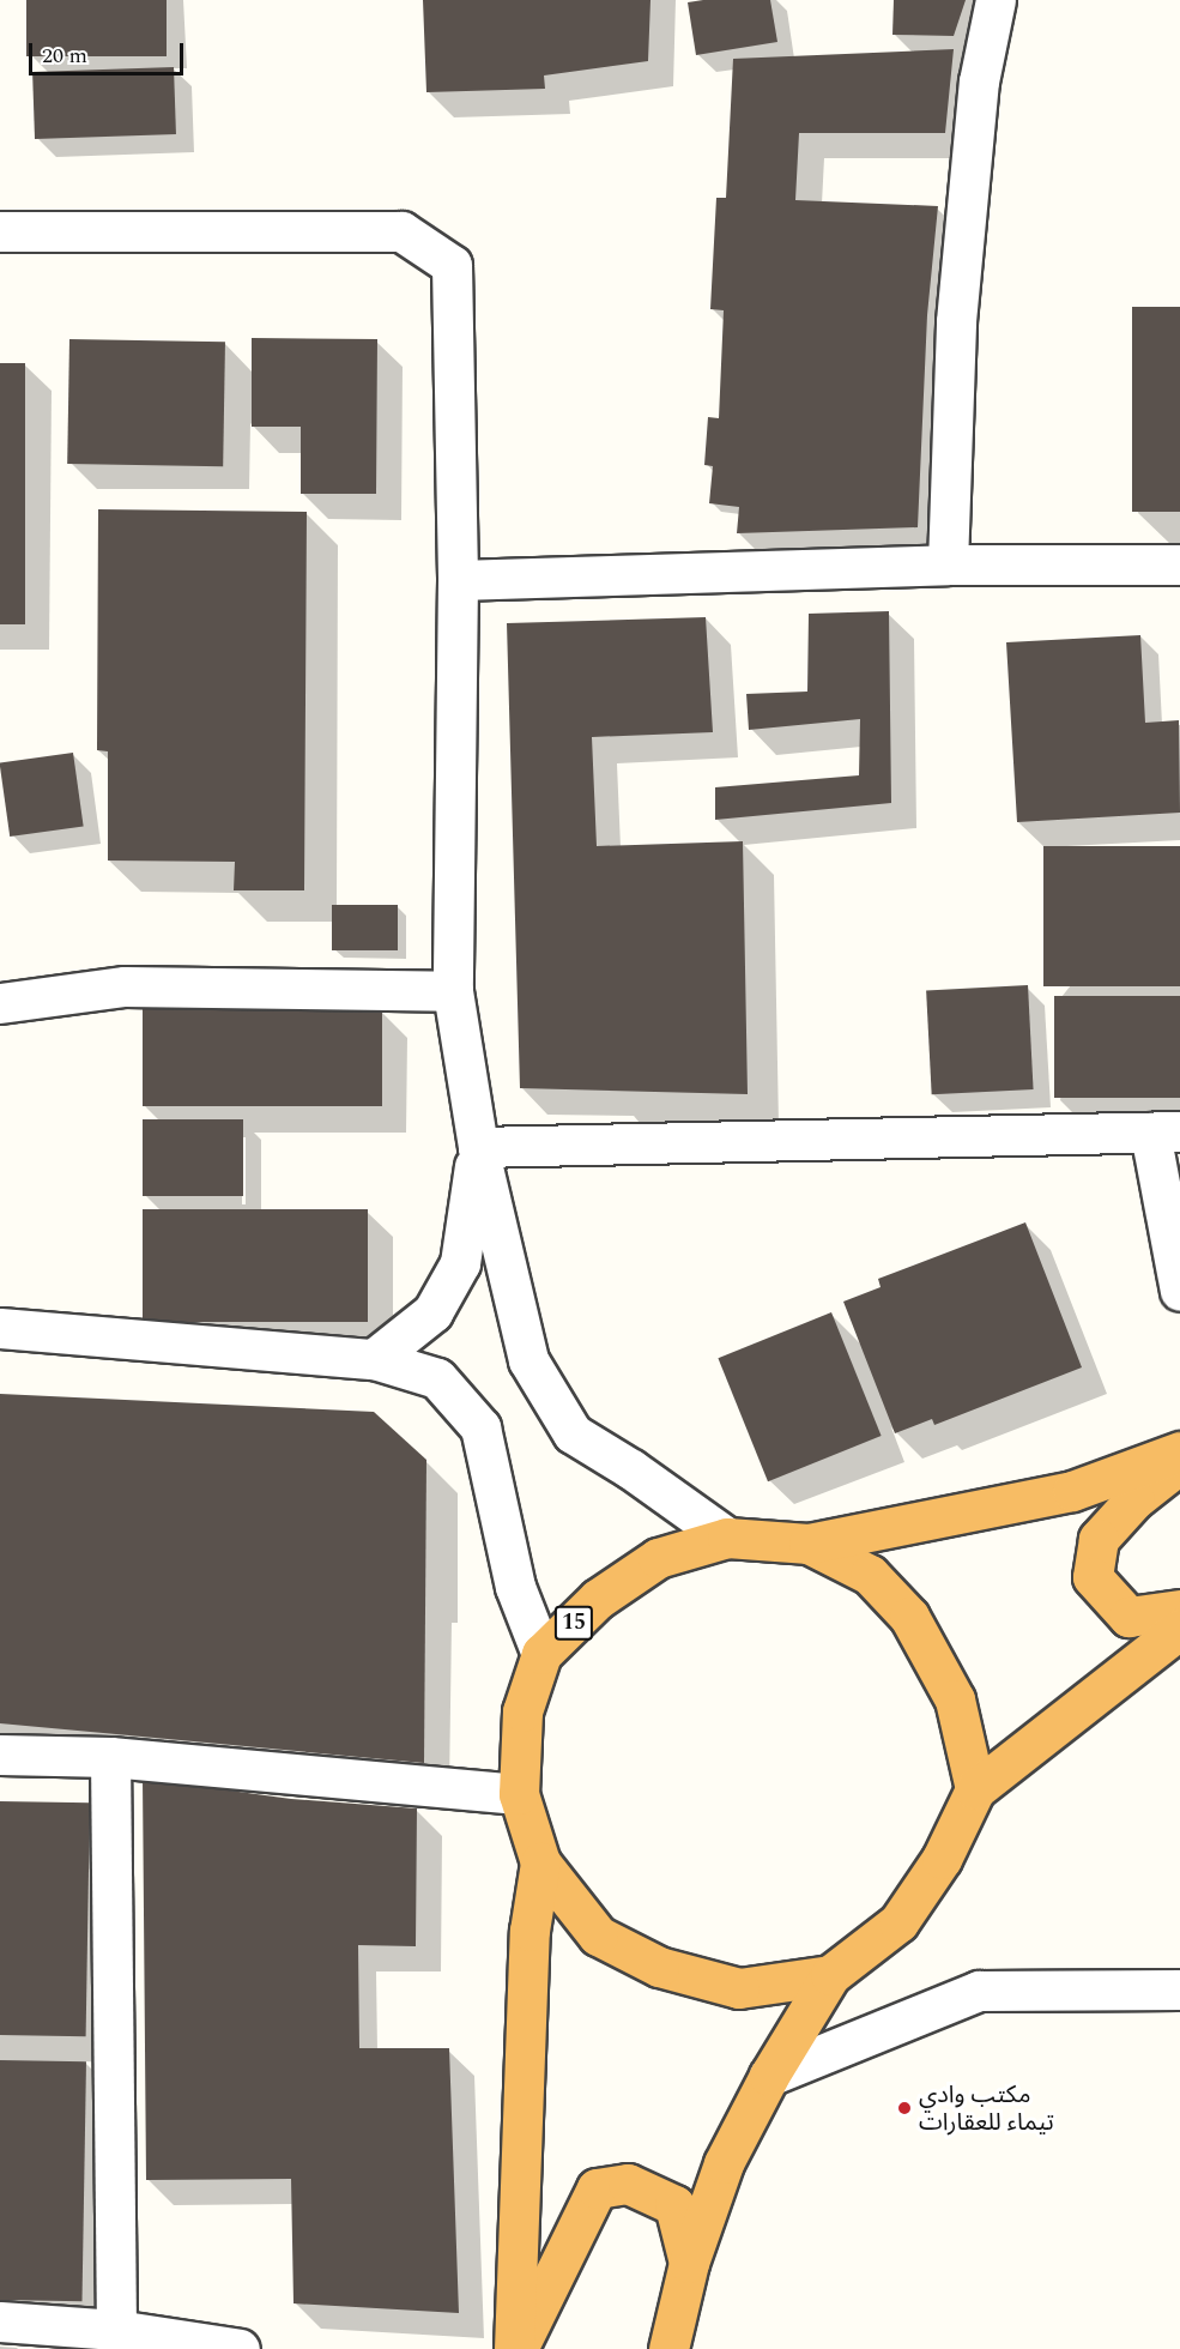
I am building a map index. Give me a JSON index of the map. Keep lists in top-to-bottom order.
{
  "streets": {
    "highway": ["15"]
  },
  "places": ["مكتب وادي تيماء للعقارات"],
  "scale_bar": "20 m"
}
